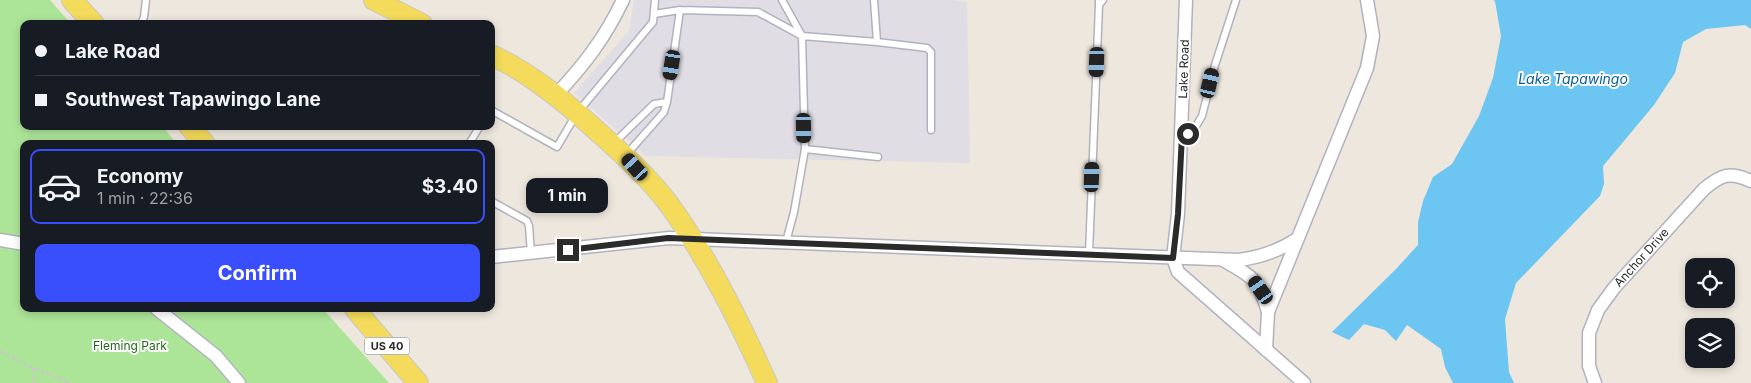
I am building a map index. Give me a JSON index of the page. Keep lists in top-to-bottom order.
{
  "streets": {
    "main road": ["US 40"],
    "street": ["Lake Road", "Anchor Drive"]
  },
  "water": ["Lake Tapawingo"],
  "parks": ["Fleming Park"],
  "page": {
    "banner": ["Lake Road", "Southwest Tapawingo Lane"],
    "list": [
      {
        "name": "Economy",
        "note": "1 min · 22:36",
        "value": "$3.40"
      }
    ],
    "bubble": "1 min",
    "buttons": "Confirm"
  }
}
